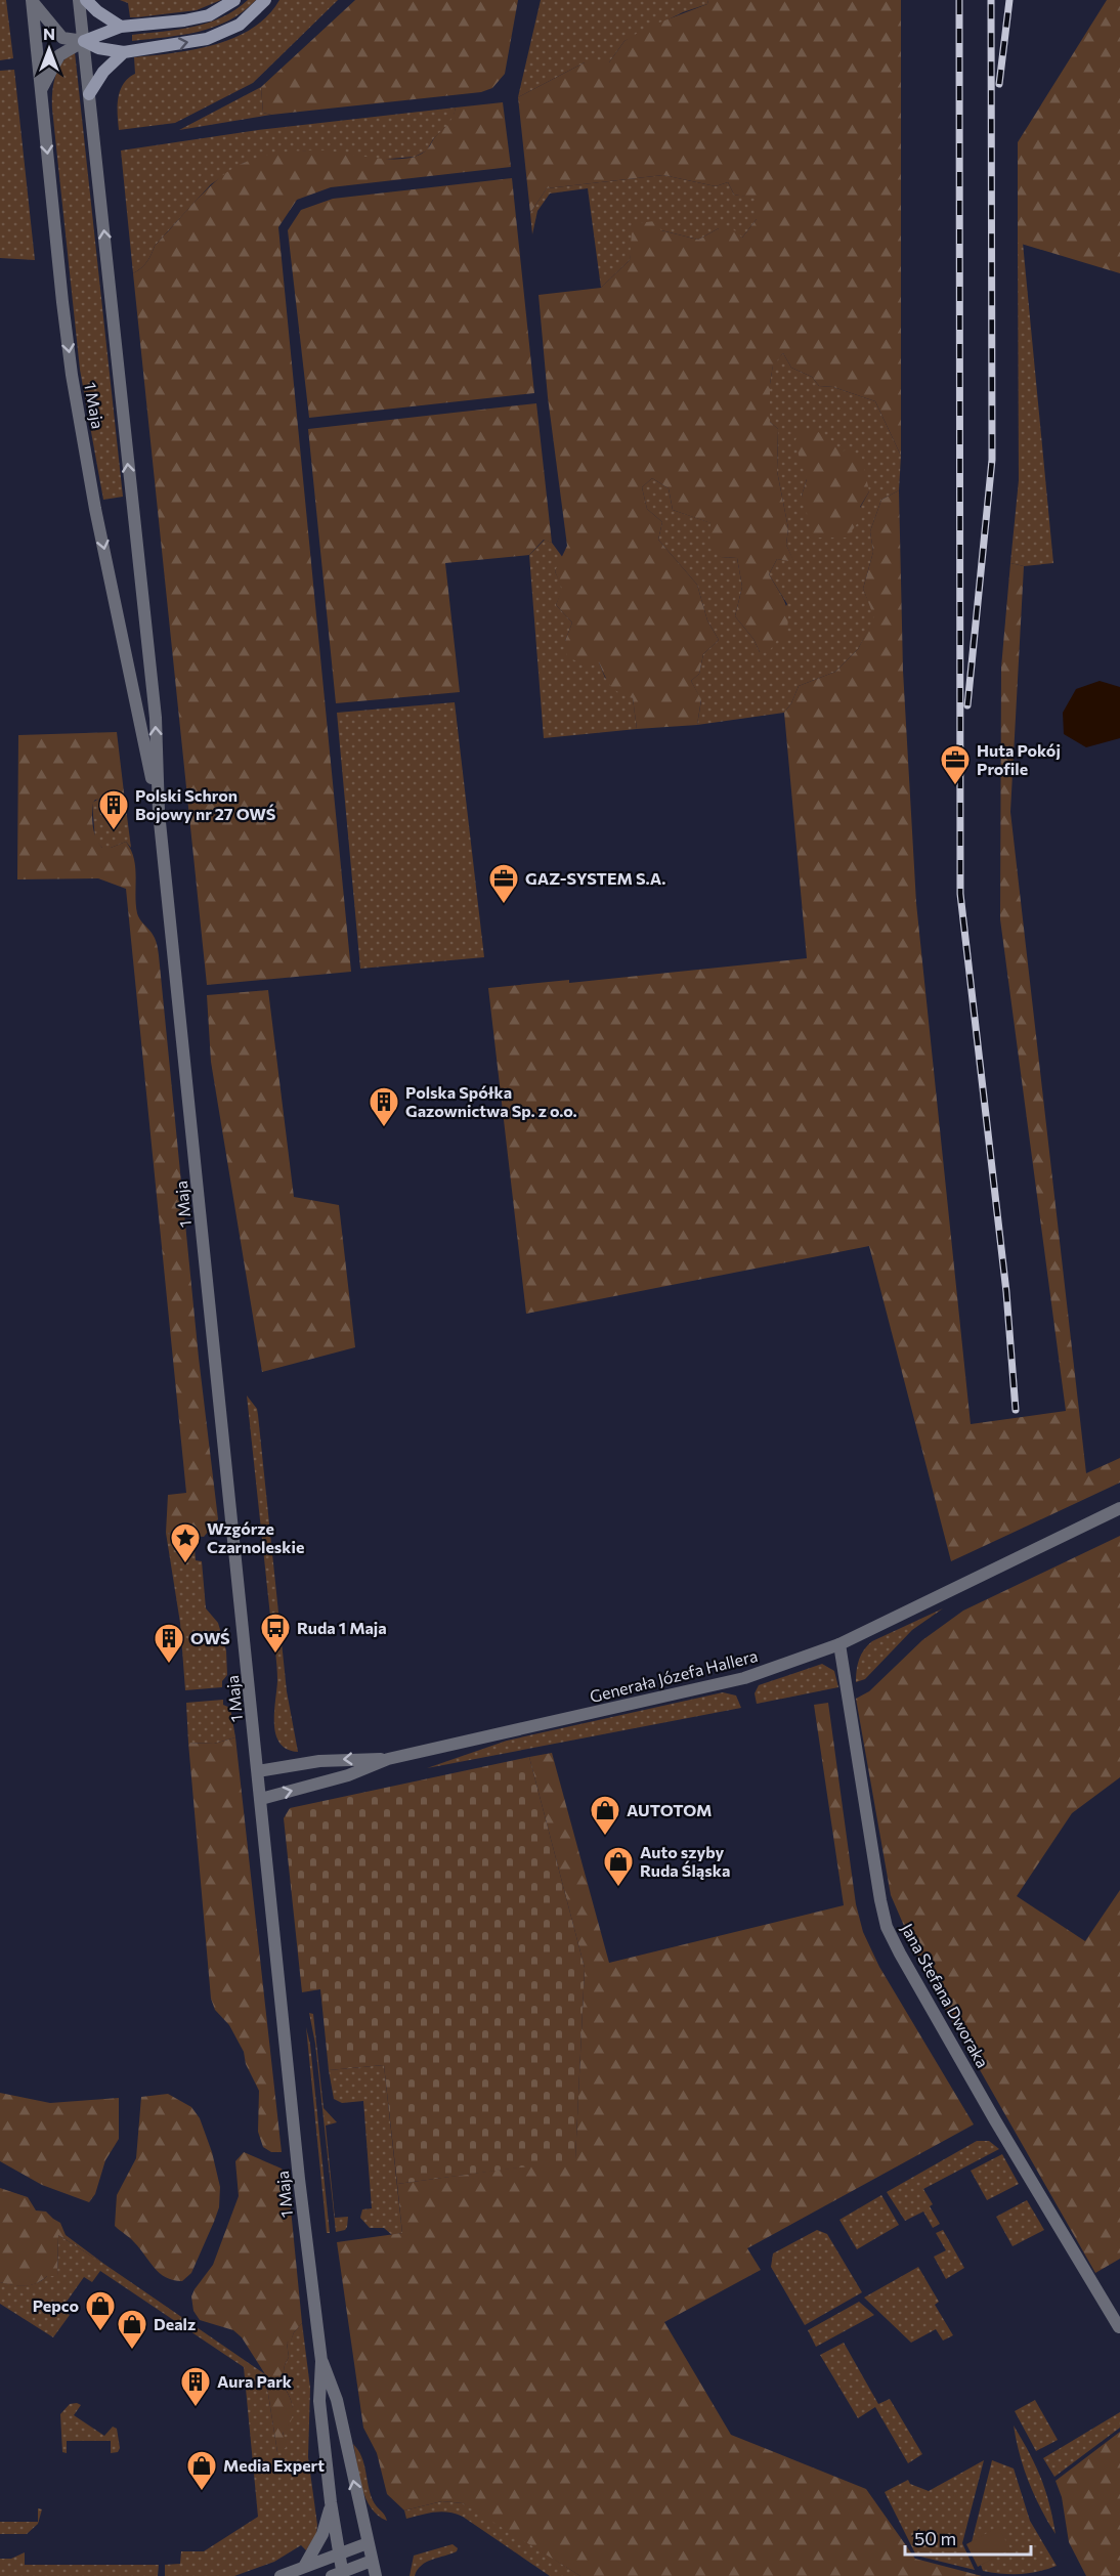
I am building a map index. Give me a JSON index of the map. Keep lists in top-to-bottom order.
{
  "streets": {
    "street": ["1 Maja", "Generała Józefa Hallera", "Jana Stefana Dworaka"]
  },
  "crossings": [
    ["1 Maja", "Generała Józefa Hallera"],
    ["Generała Józefa Hallera", "Jana Stefana Dworaka"]
  ],
  "places": {
    "office": ["Huta Pokój Profile", "GAZ-SYSTEM S.A."],
    "building": [
      "Polski Schron Bojowy nr 27 OWŚ",
      "Polska Spółka Gazownictwa Sp. z o.o.",
      "OWŚ",
      "Aura Park"
    ],
    "place": ["Wzgórze Czarnoleskie"],
    "bus stop": ["Ruda 1 Maja"],
    "shop": [
      "AUTOTOM",
      "Auto szyby Ruda Śląska",
      "Pepco",
      "Dealz",
      "Media Expert"
    ]
  },
  "scale_bar": "50 m",
  "north": "top"
}
